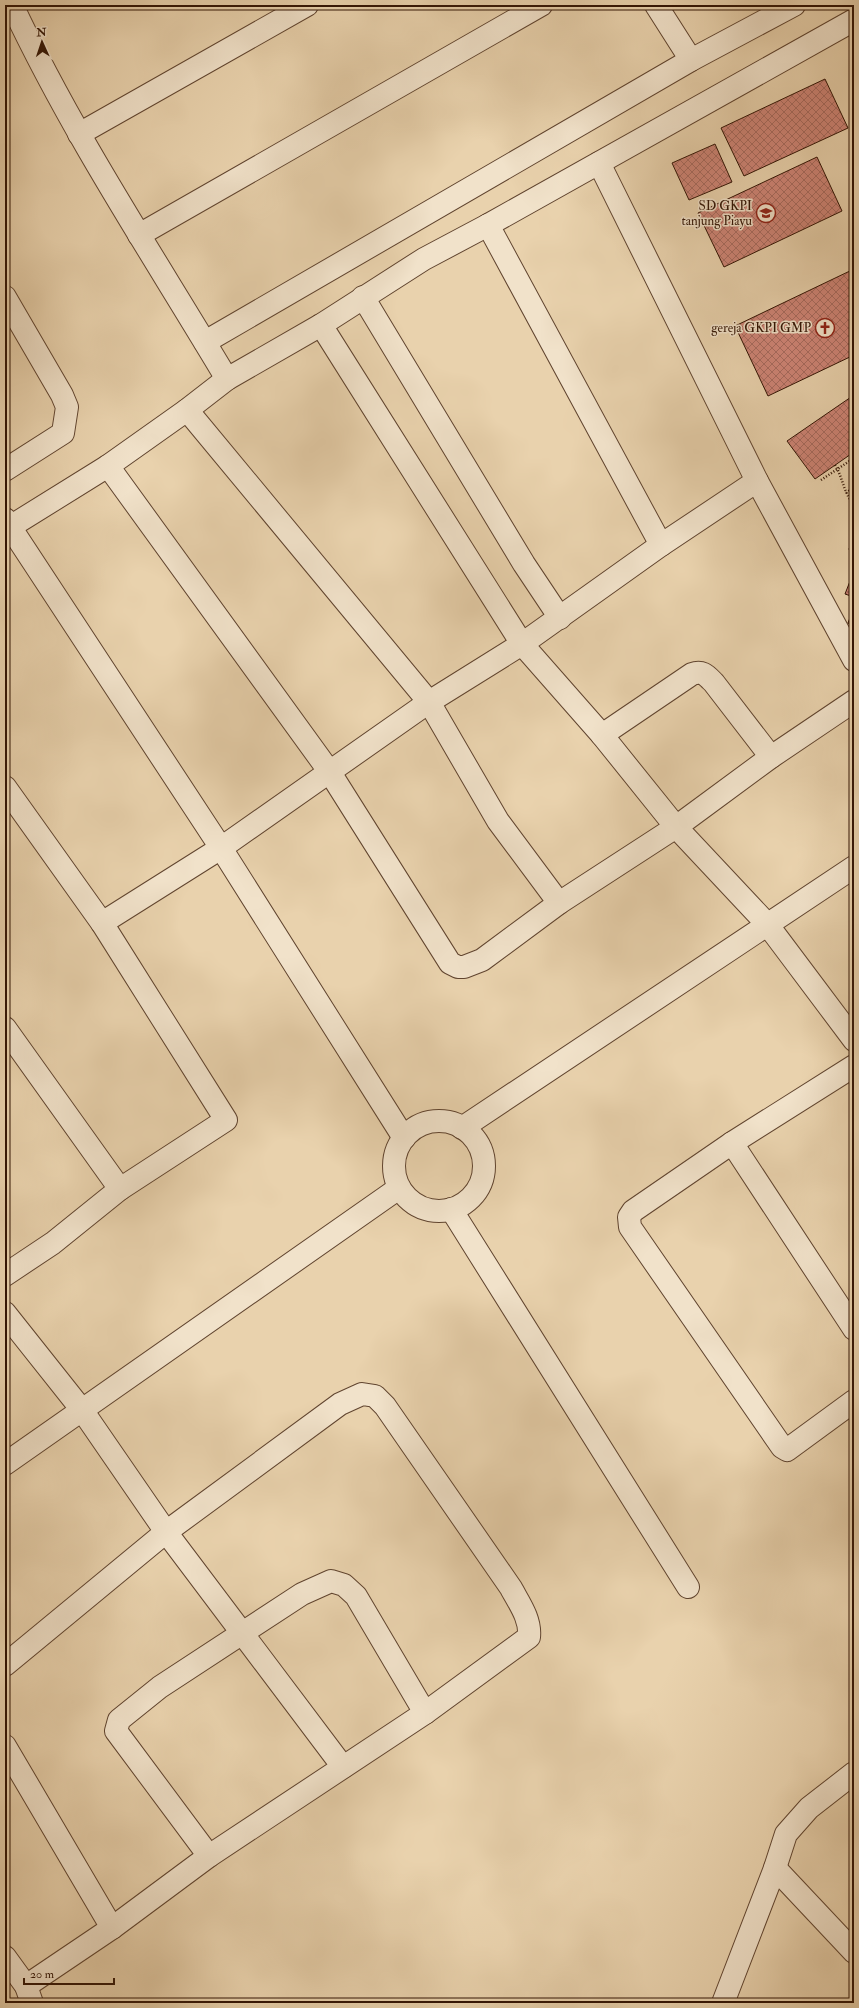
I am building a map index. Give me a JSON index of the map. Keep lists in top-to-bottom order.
{
  "places": {
    "school or university": ["SD GKPI tanjung Piayu"],
    "church": ["gereja GKPI GMP"]
  },
  "scale_bar": "20 m",
  "north": "top"
}
